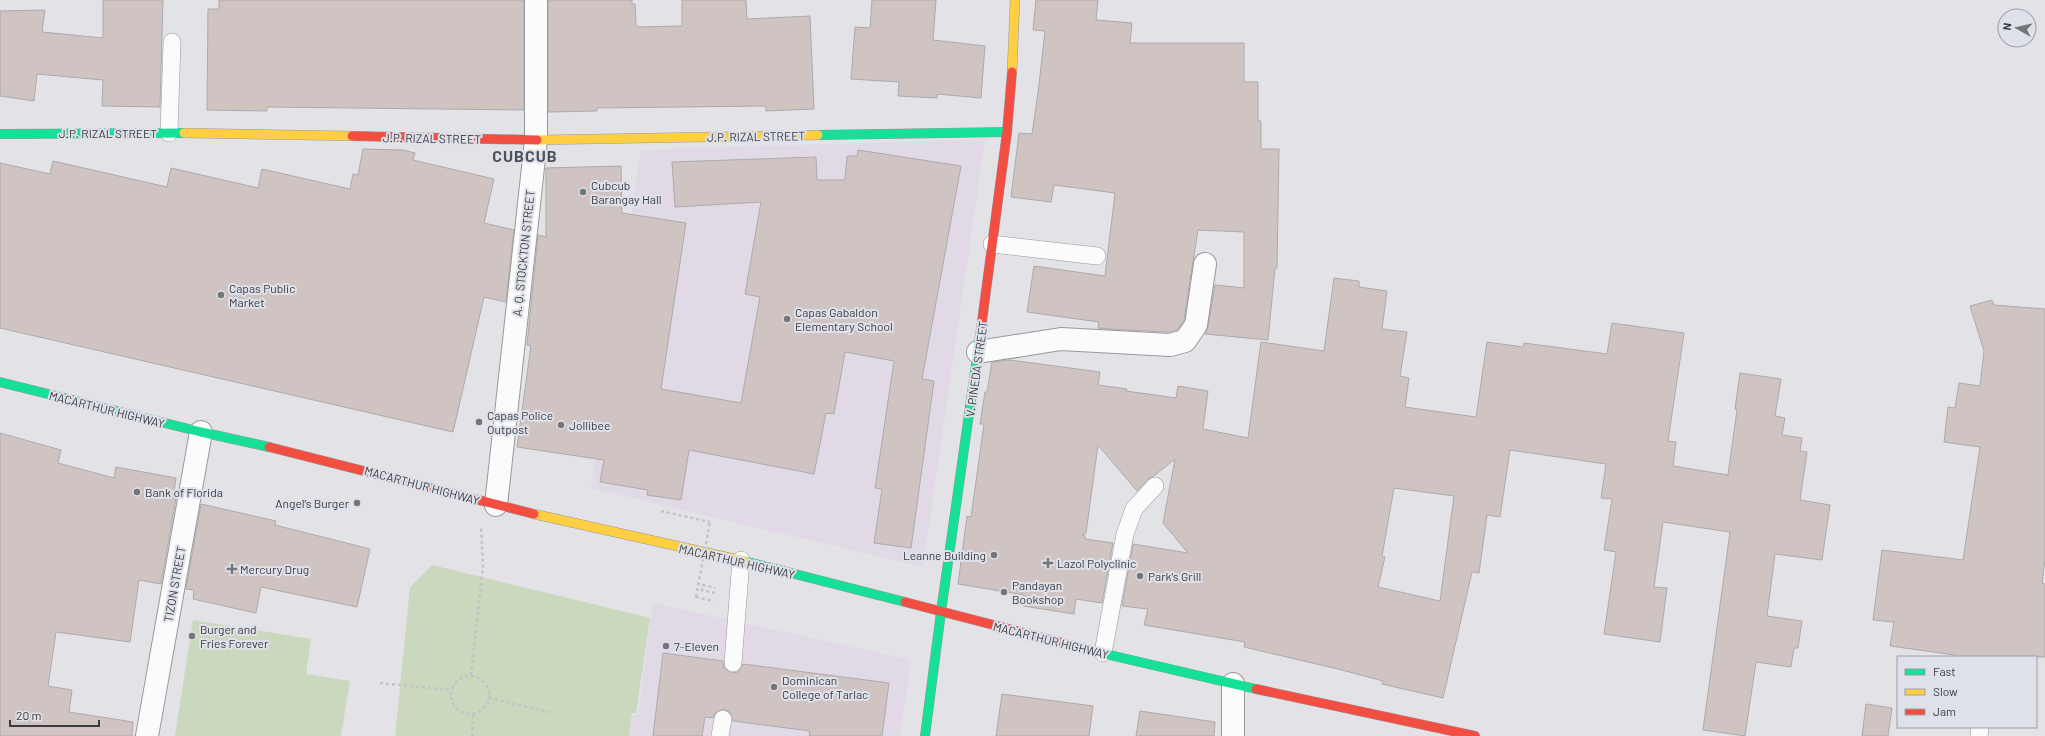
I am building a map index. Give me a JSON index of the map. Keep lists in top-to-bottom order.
{
  "streets": {
    "main road": ["J.P. RIZAL STREET", "V. PINEDA STREET", "MACARTHUR HIGHWAY"],
    "street": ["A. Q. STOCKTON STREET", "TIZON STREET"]
  },
  "crossings": [
    ["J.P. RIZAL STREET", "A. Q. STOCKTON STREET"],
    ["J.P. RIZAL STREET", "V. PINEDA STREET"],
    ["A. Q. STOCKTON STREET", "MACARTHUR HIGHWAY"],
    ["V. PINEDA STREET", "MACARTHUR HIGHWAY"],
    ["MACARTHUR HIGHWAY", "TIZON STREET"]
  ],
  "districts": ["CUBCUB"],
  "places": {
    "other": [
      "Cubcub Barangay Hall",
      "Capas Public Market",
      "Capas Gabaldon Elementary School",
      "Capas Police Outpost",
      "Jollibee",
      "Bank of Florida",
      "Angel’s Burger",
      "Leanne Building",
      "Park's Grill",
      "Pandayan Bookshop",
      "Burger and Fries Forever",
      "7-Eleven",
      "Dominican College of Tarlac"
    ],
    "health": ["Lazol Polyclinic", "Mercury Drug"]
  },
  "legend": ["Fast", "Slow", "Jam"],
  "scale_bar": "20 m",
  "north": "left"
}
